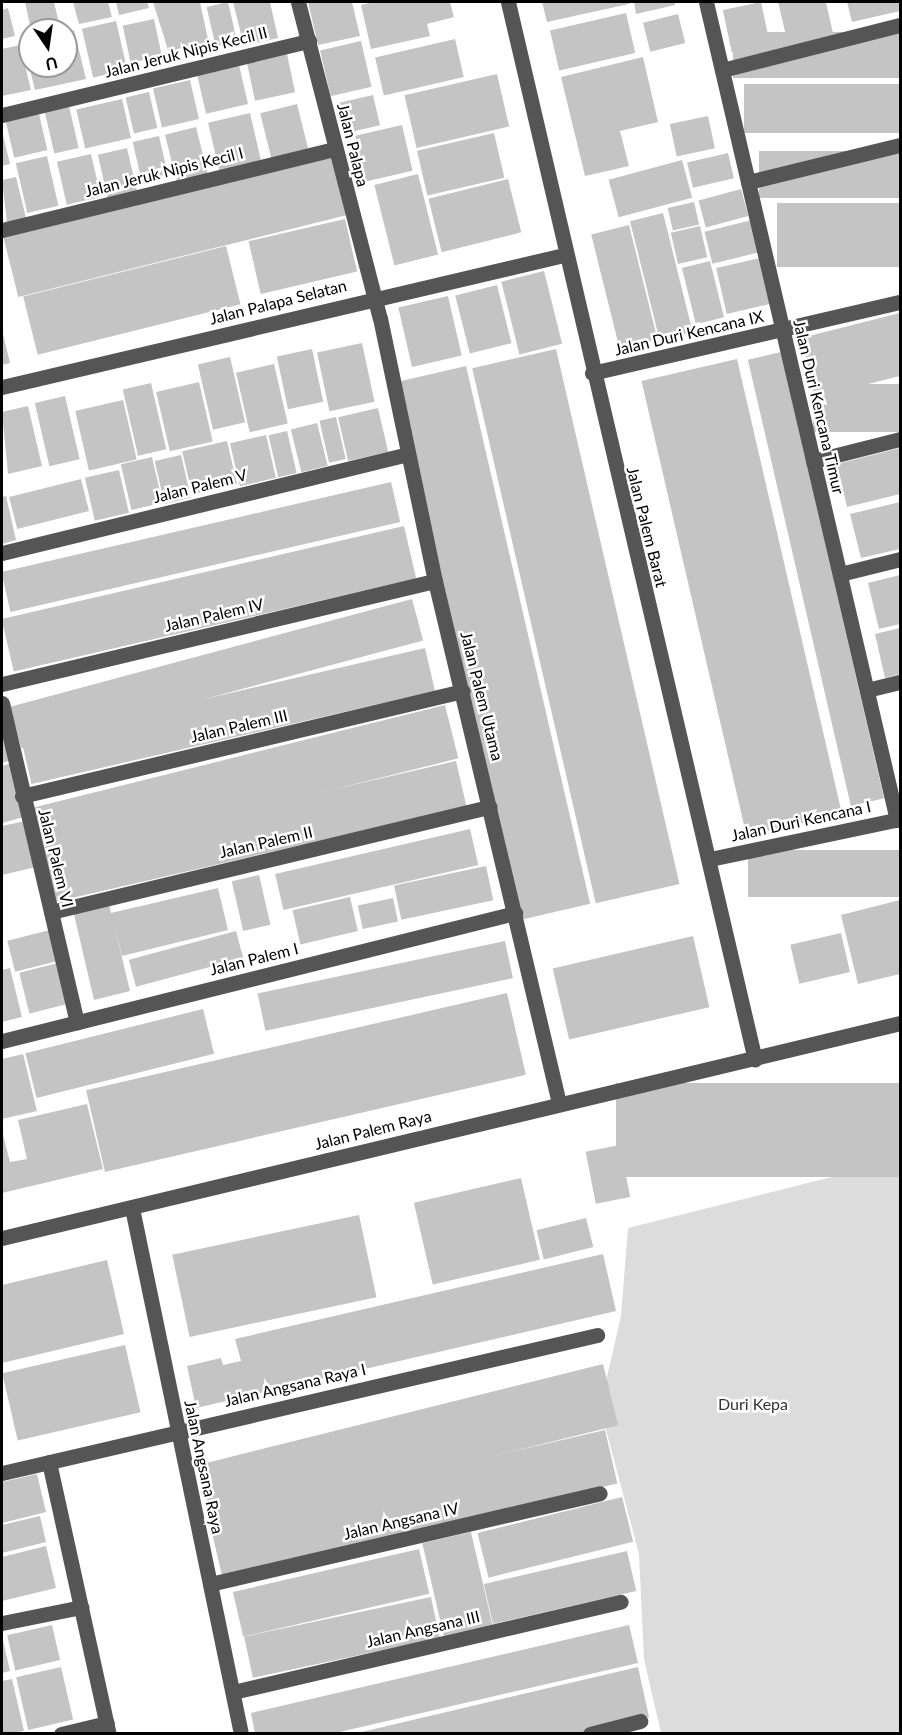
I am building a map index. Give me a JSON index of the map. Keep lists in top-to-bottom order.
{
  "streets": {
    "street": [
      "Jalan Jeruk Nipis Kecil II",
      "Jalan Palapa",
      "Jalan Jeruk Nipis Kecil I",
      "Jalan Palapa Selatan",
      "Jalan Duri Kencana IX",
      "Jalan Duri Kencana Timur",
      "Jalan Palem V",
      "Jalan Palem Barat",
      "Jalan Palem IV",
      "Jalan Palem Utama",
      "Jalan Palem III",
      "Jalan Duri Kencana I",
      "Jalan Palem II",
      "Jalan Palem VI",
      "Jalan Palem I",
      "Jalan Palem Raya",
      "Jalan Angsana Raya I",
      "Jalan Angsana Raya",
      "Jalan Angsana IV",
      "Jalan Angsana III"
    ]
  },
  "crossings": [
    ["Jalan Jeruk Nipis Kecil II", "Jalan Palapa"],
    ["Jalan Palapa", "Jalan Jeruk Nipis Kecil I"],
    ["Jalan Palapa", "Jalan Palapa Selatan"],
    ["Jalan Palapa", "Jalan Palem Utama"],
    ["Jalan Palapa Selatan", "Jalan Palem Barat"],
    ["Jalan Palapa Selatan", "Jalan Palem Utama"],
    ["Jalan Duri Kencana IX", "Jalan Duri Kencana Timur"],
    ["Jalan Duri Kencana IX", "Jalan Palem Barat"],
    ["Jalan Duri Kencana Timur", "Jalan Duri Kencana I"],
    ["Jalan Palem V", "Jalan Palem Utama"],
    ["Jalan Palem Barat", "Jalan Duri Kencana I"],
    ["Jalan Palem Barat", "Jalan Palem Raya"],
    ["Jalan Palem IV", "Jalan Palem Utama"],
    ["Jalan Palem Utama", "Jalan Palem III"],
    ["Jalan Palem Utama", "Jalan Palem II"],
    ["Jalan Palem Utama", "Jalan Palem I"],
    ["Jalan Palem Utama", "Jalan Palem Raya"],
    ["Jalan Palem III", "Jalan Palem VI"],
    ["Jalan Palem II", "Jalan Palem VI"],
    ["Jalan Palem VI", "Jalan Palem I"],
    ["Jalan Palem Raya", "Jalan Angsana Raya"],
    ["Jalan Angsana Raya I", "Jalan Angsana Raya"],
    ["Jalan Angsana Raya", "Jalan Angsana IV"],
    ["Jalan Angsana Raya", "Jalan Angsana III"]
  ],
  "parks": ["Duri Kepa"],
  "north": "bottom"
}
